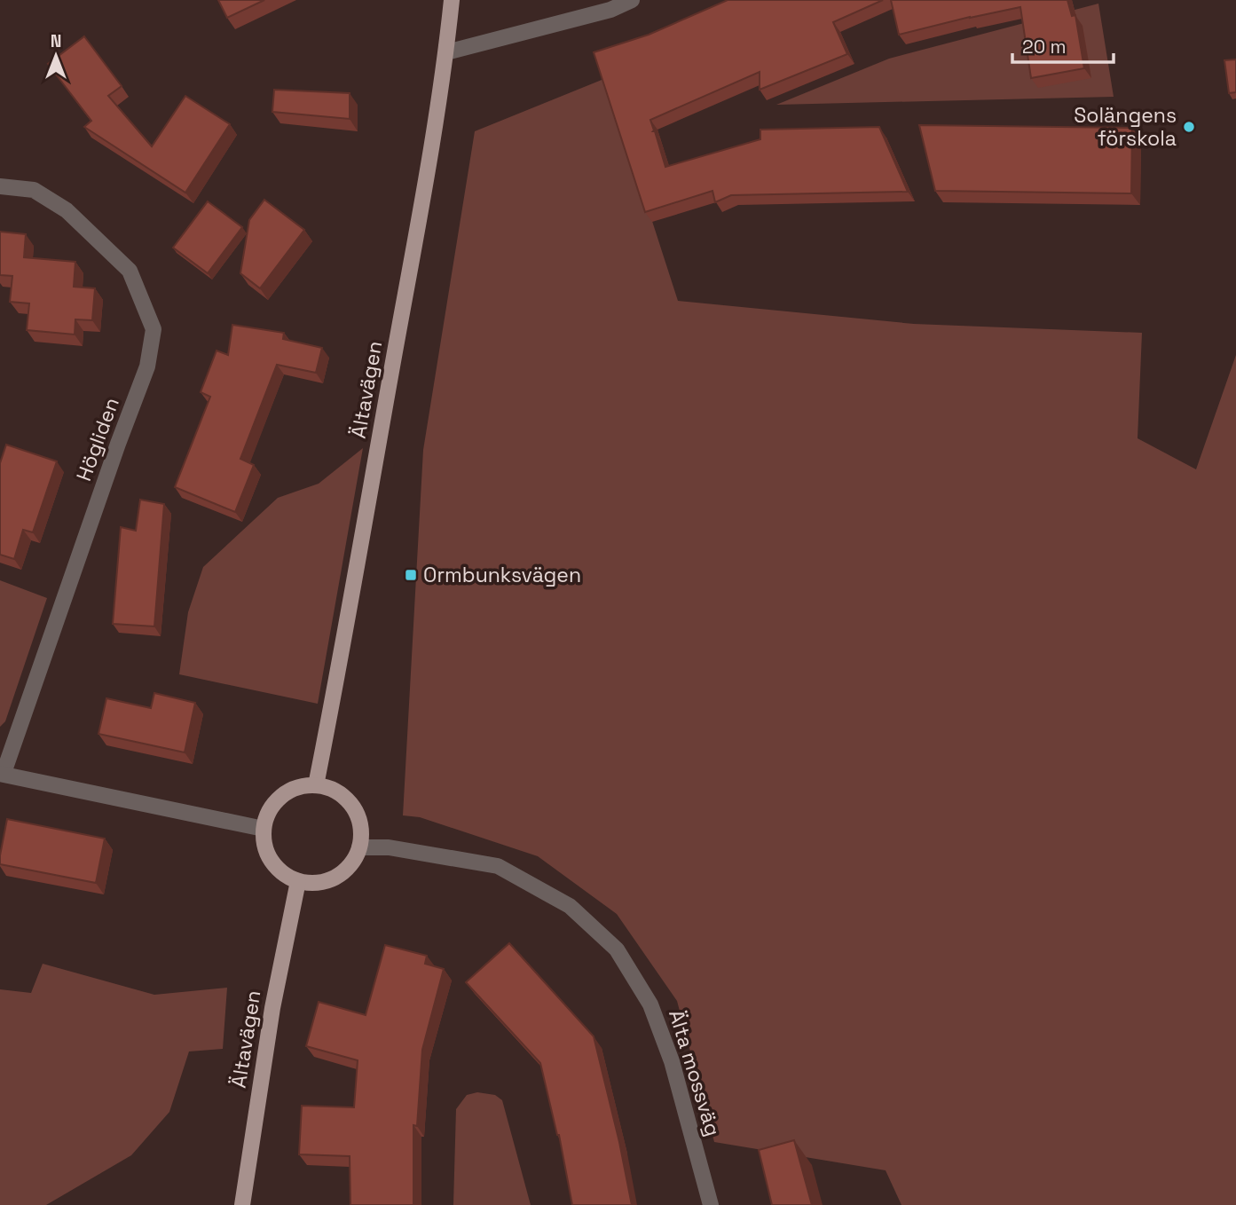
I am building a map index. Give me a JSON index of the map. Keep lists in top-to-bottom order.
{
  "streets": {
    "main road": ["Ältavägen"],
    "street": ["Högliden", "Älta mossväg"]
  },
  "crossings": [
    ["Ältavägen", "Älta mossväg"]
  ],
  "places": {
    "other": ["Solängens förskola"],
    "transit": ["Ormbunksvägen"]
  },
  "scale_bar": "20 m",
  "north": "top"
}
